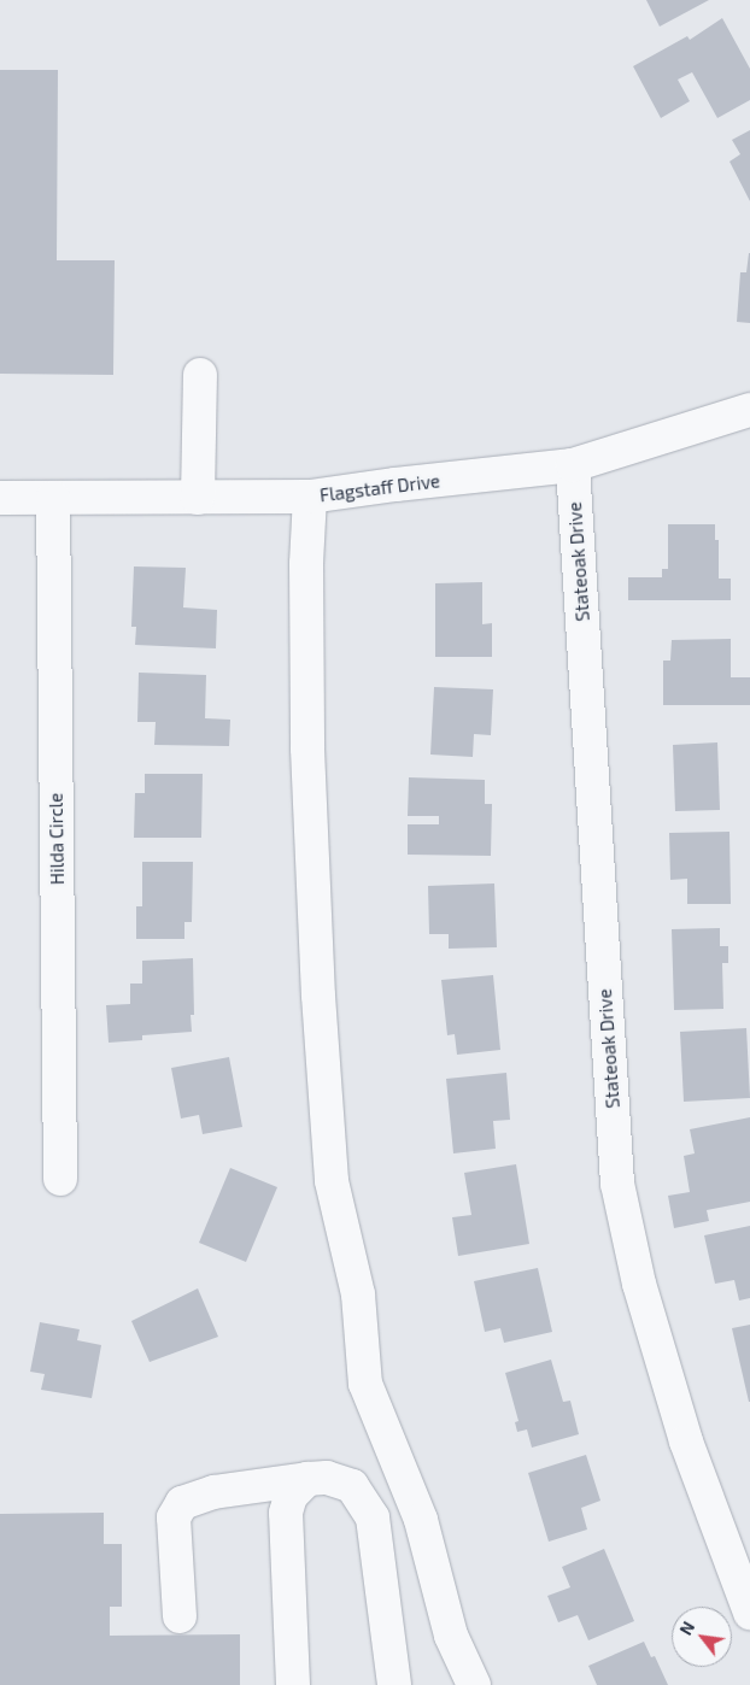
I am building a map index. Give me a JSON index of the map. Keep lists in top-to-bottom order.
{
  "streets": {
    "street": ["Flagstaff Drive", "Stateoak Drive", "Hilda Circle"]
  },
  "crossings": [
    ["Flagstaff Drive", "Stateoak Drive"],
    ["Flagstaff Drive", "Hilda Circle"]
  ],
  "north": "top left"
}
